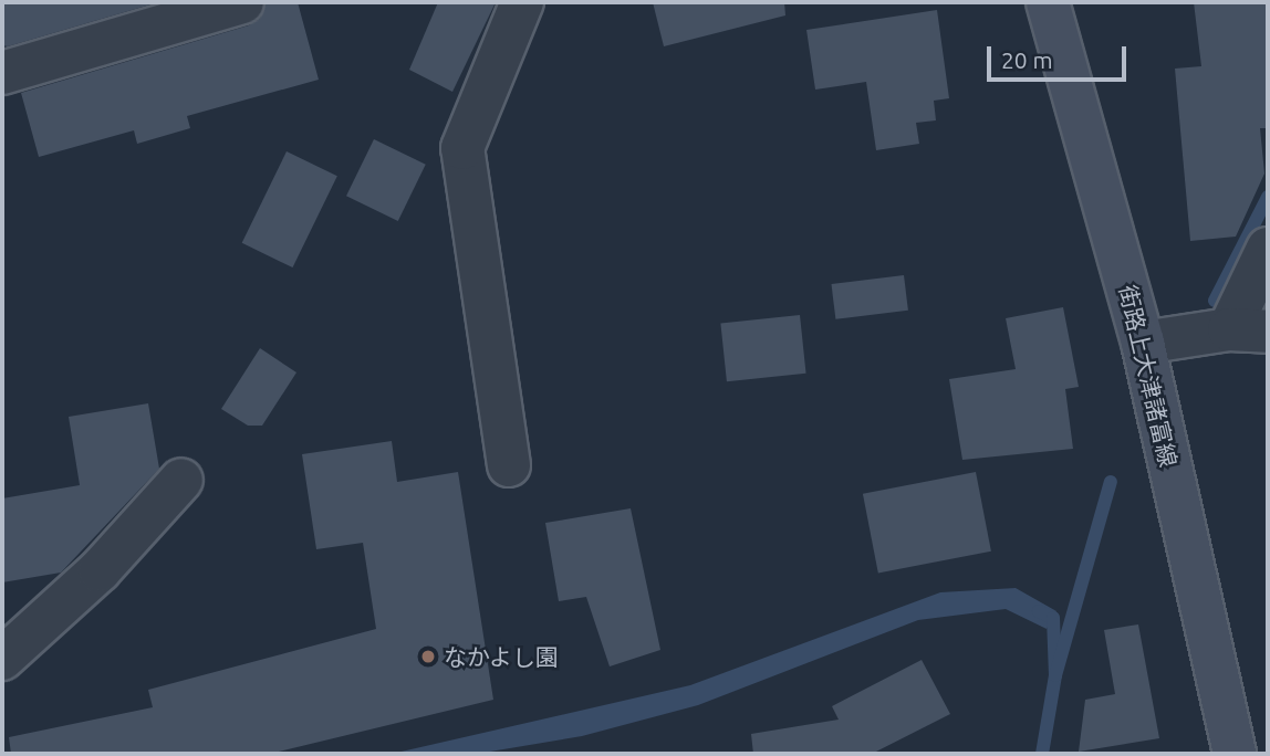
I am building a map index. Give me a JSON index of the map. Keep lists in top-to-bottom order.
{
  "streets": {
    "street": ["街路上大津諸富線"]
  },
  "places": ["なかよし園"],
  "scale_bar": "20 m"
}
